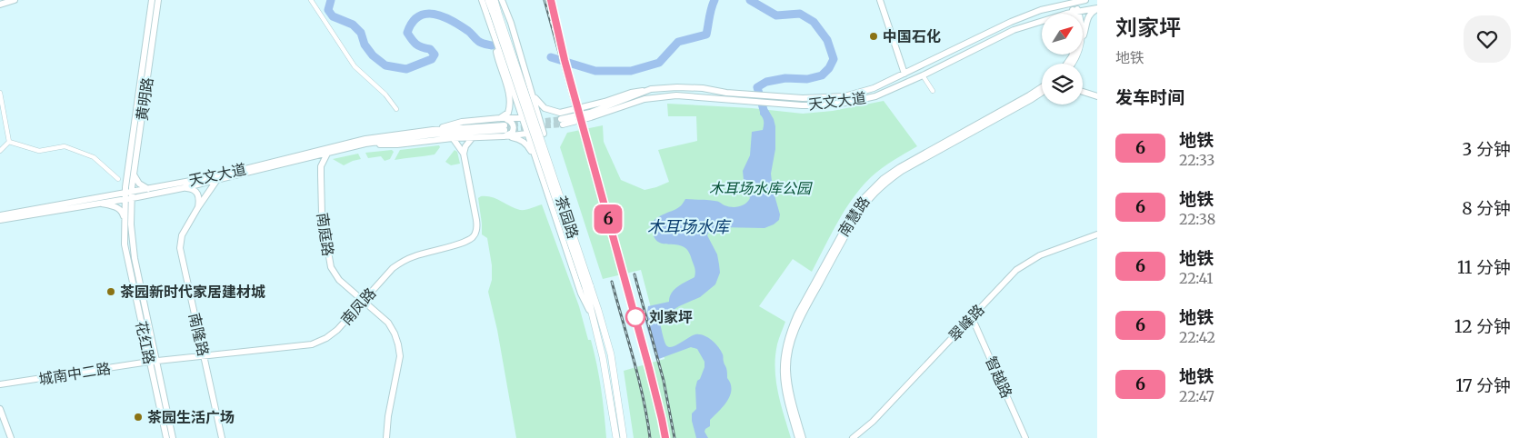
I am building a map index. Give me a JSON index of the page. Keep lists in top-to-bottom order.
{
  "streets": {
    "main road": [
      "黄明路",
      "天文大道",
      "南慧路",
      "茶园路",
      "南庭路",
      "南凤路",
      "翠峰路",
      "南隆路",
      "花红路",
      "城南中二路",
      "智越路"
    ]
  },
  "crossings": [
    ["黄明路", "天文大道"],
    ["黄明路", "花红路"],
    ["天文大道", "茶园路"],
    ["天文大道", "南隆路"],
    ["天文大道", "花红路"],
    ["南庭路", "南凤路"],
    ["南凤路", "南隆路"],
    ["南凤路", "花红路"],
    ["南凤路", "城南中二路"],
    ["翠峰路", "智越路"],
    ["花红路", "城南中二路"]
  ],
  "water": ["木耳场水库"],
  "parks": ["木耳场水库公园"],
  "places": [
    "中国石化",
    "茶园新时代家居建材城",
    "刘家坪",
    "茶园生活广场"
  ],
  "lines": ["metro line 6"],
  "north": "top right",
  "page": {
    "on_map": "6",
    "heading": [
      ["刘家坪", "地铁"],
      "发车时间"
    ],
    "list": [
      {
        "mark": "6",
        "name": "地铁",
        "note": "22:33",
        "value": "3 分钟"
      },
      {
        "mark": "6",
        "name": "地铁",
        "note": "22:38",
        "value": "8 分钟"
      },
      {
        "mark": "6",
        "name": "地铁",
        "note": "22:41",
        "value": "11 分钟"
      },
      {
        "mark": "6",
        "name": "地铁",
        "note": "22:42",
        "value": "12 分钟"
      },
      {
        "mark": "6",
        "name": "地铁",
        "note": "22:47",
        "value": "17 分钟"
      }
    ]
  }
}
